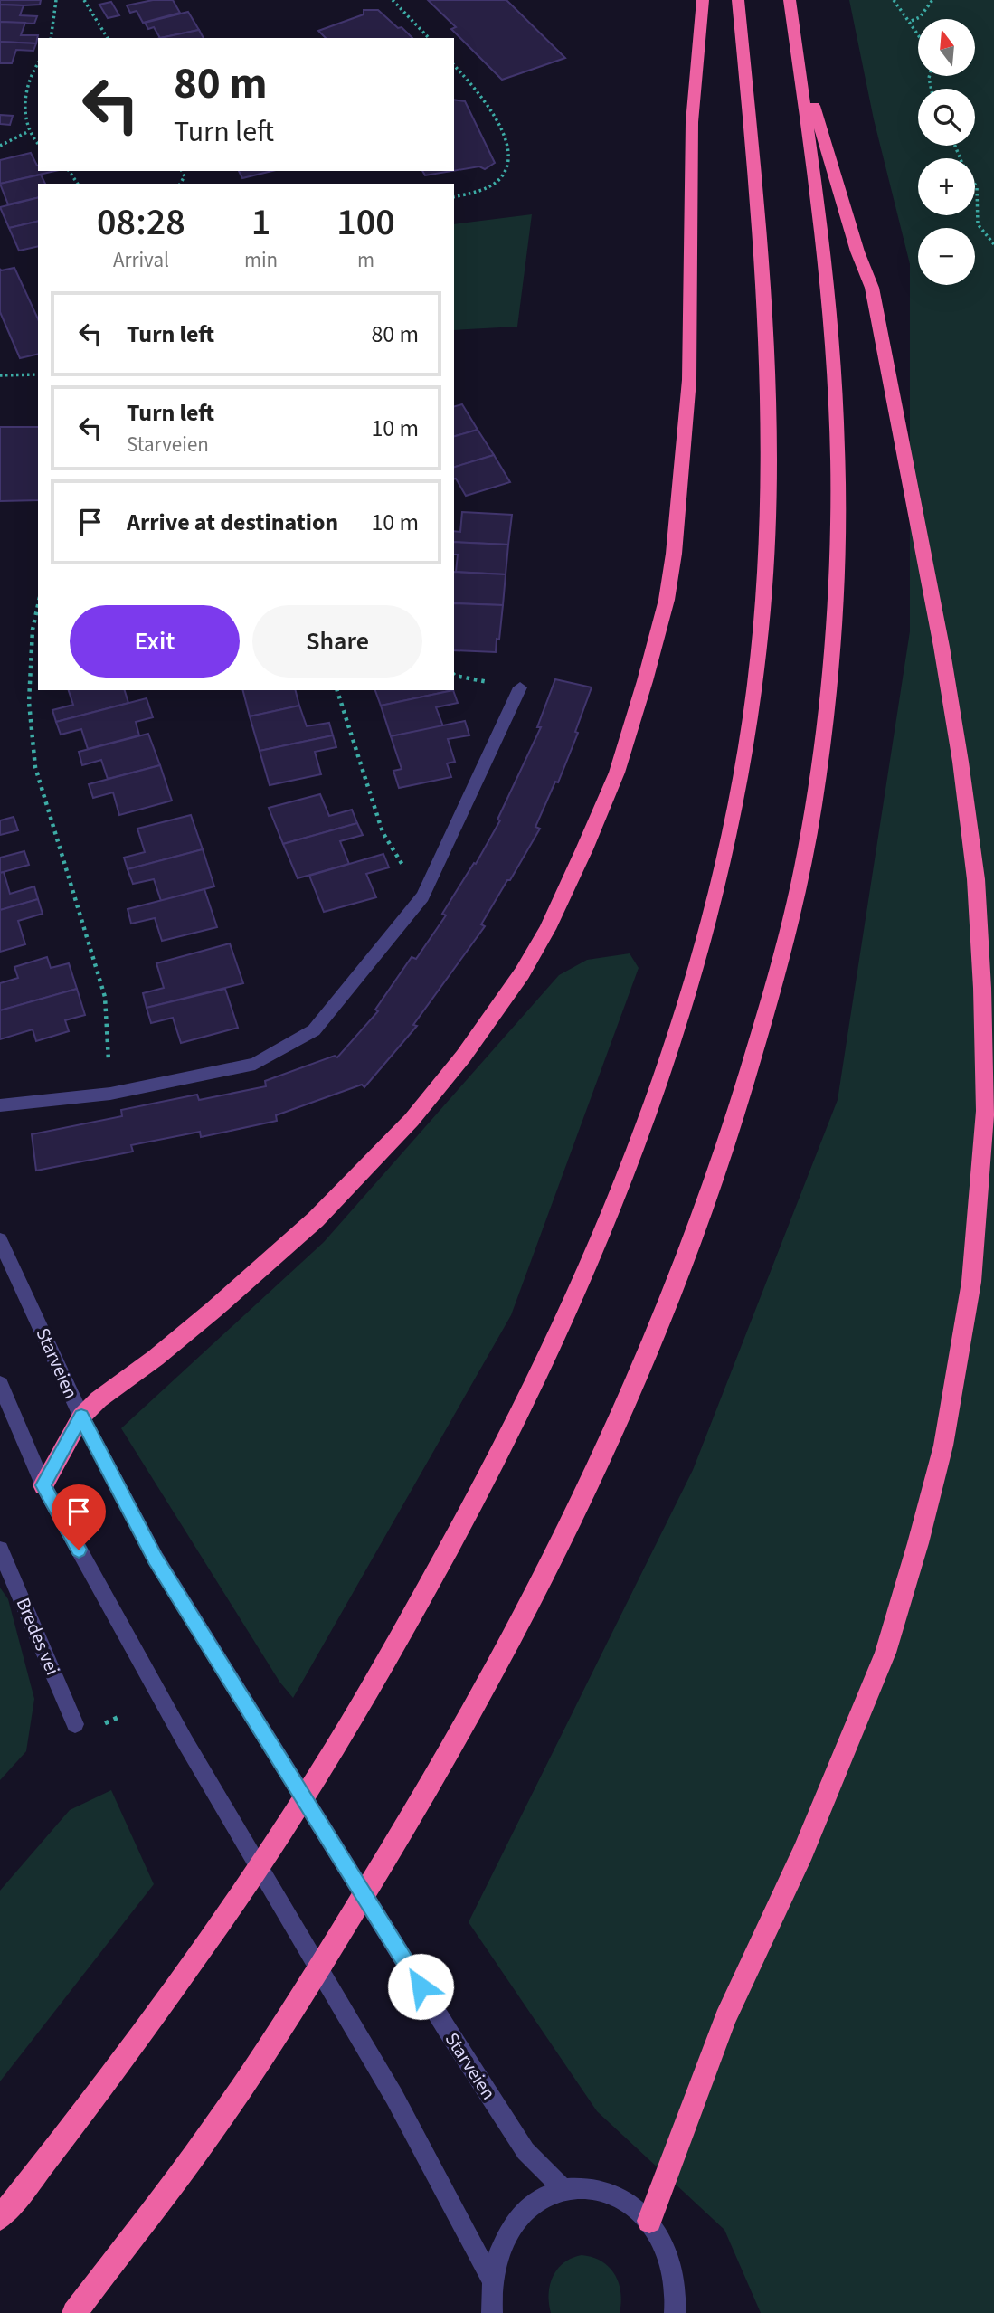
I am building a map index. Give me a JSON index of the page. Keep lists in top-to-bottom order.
{
  "streets": {
    "street": ["Starveien", "Bredes vei"]
  },
  "north": "top",
  "page": {
    "map_buttons": ["+", "−"],
    "turn": ["80 m", "Turn left"],
    "eta": [
      "08:28",
      "Arrival",
      "1",
      "min",
      "100",
      "m"
    ],
    "list": [
      {
        "name": "Turn left",
        "value": "80 m"
      },
      {
        "name": "Turn left",
        "note": "Starveien",
        "value": "10 m"
      },
      {
        "name": "Arrive at destination",
        "value": "10 m"
      }
    ],
    "buttons": ["Exit", "Share"]
  }
}
